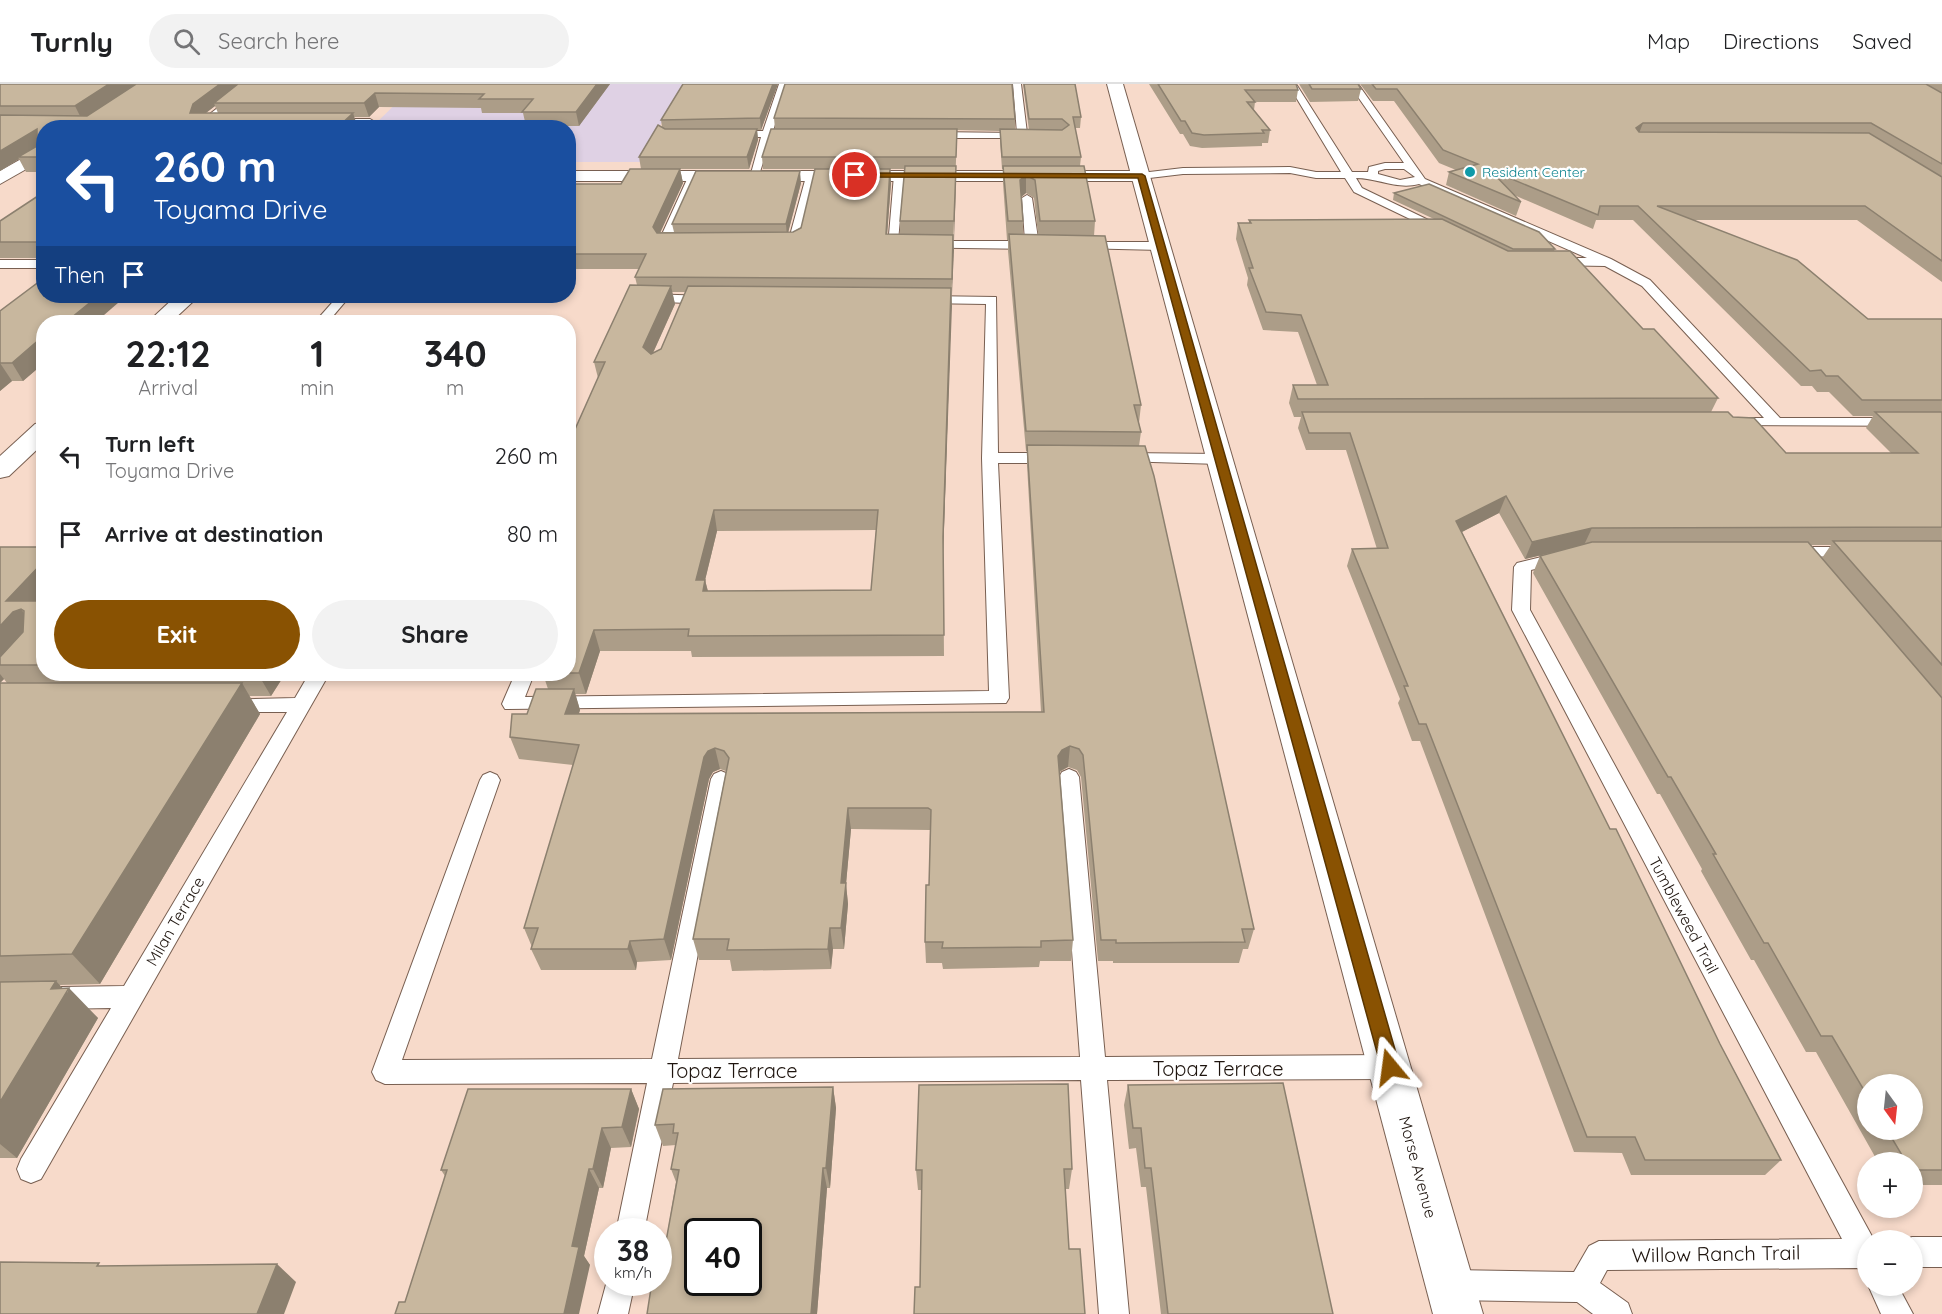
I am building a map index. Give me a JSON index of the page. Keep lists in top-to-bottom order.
{
  "streets": {
    "street": ["Morse Avenue"],
    "lane": [
      "Tumbleweed Trail",
      "Milan Terrace",
      "Topaz Terrace",
      "Willow Ranch Trail"
    ]
  },
  "crossings": [
    ["Topaz Terrace", "Morse Avenue"]
  ],
  "places": ["Resident Center"],
  "north": "bottom",
  "page": {
    "header": "Turnly",
    "search": "Search here",
    "nav": ["Map", "Directions", "Saved"],
    "turn": ["260 m", "Toyama Drive"],
    "then": "Then",
    "eta": [
      "22:12",
      "Arrival",
      "1",
      "min",
      "340",
      "m"
    ],
    "list": [
      {
        "name": "Turn left",
        "note": "Toyama Drive",
        "value": "260 m"
      },
      {
        "name": "Arrive at destination",
        "value": "80 m"
      }
    ],
    "buttons": ["Exit", "Share"],
    "map_buttons": ["+", "−"],
    "speed": "38 km/h",
    "limit": "40"
  }
}
